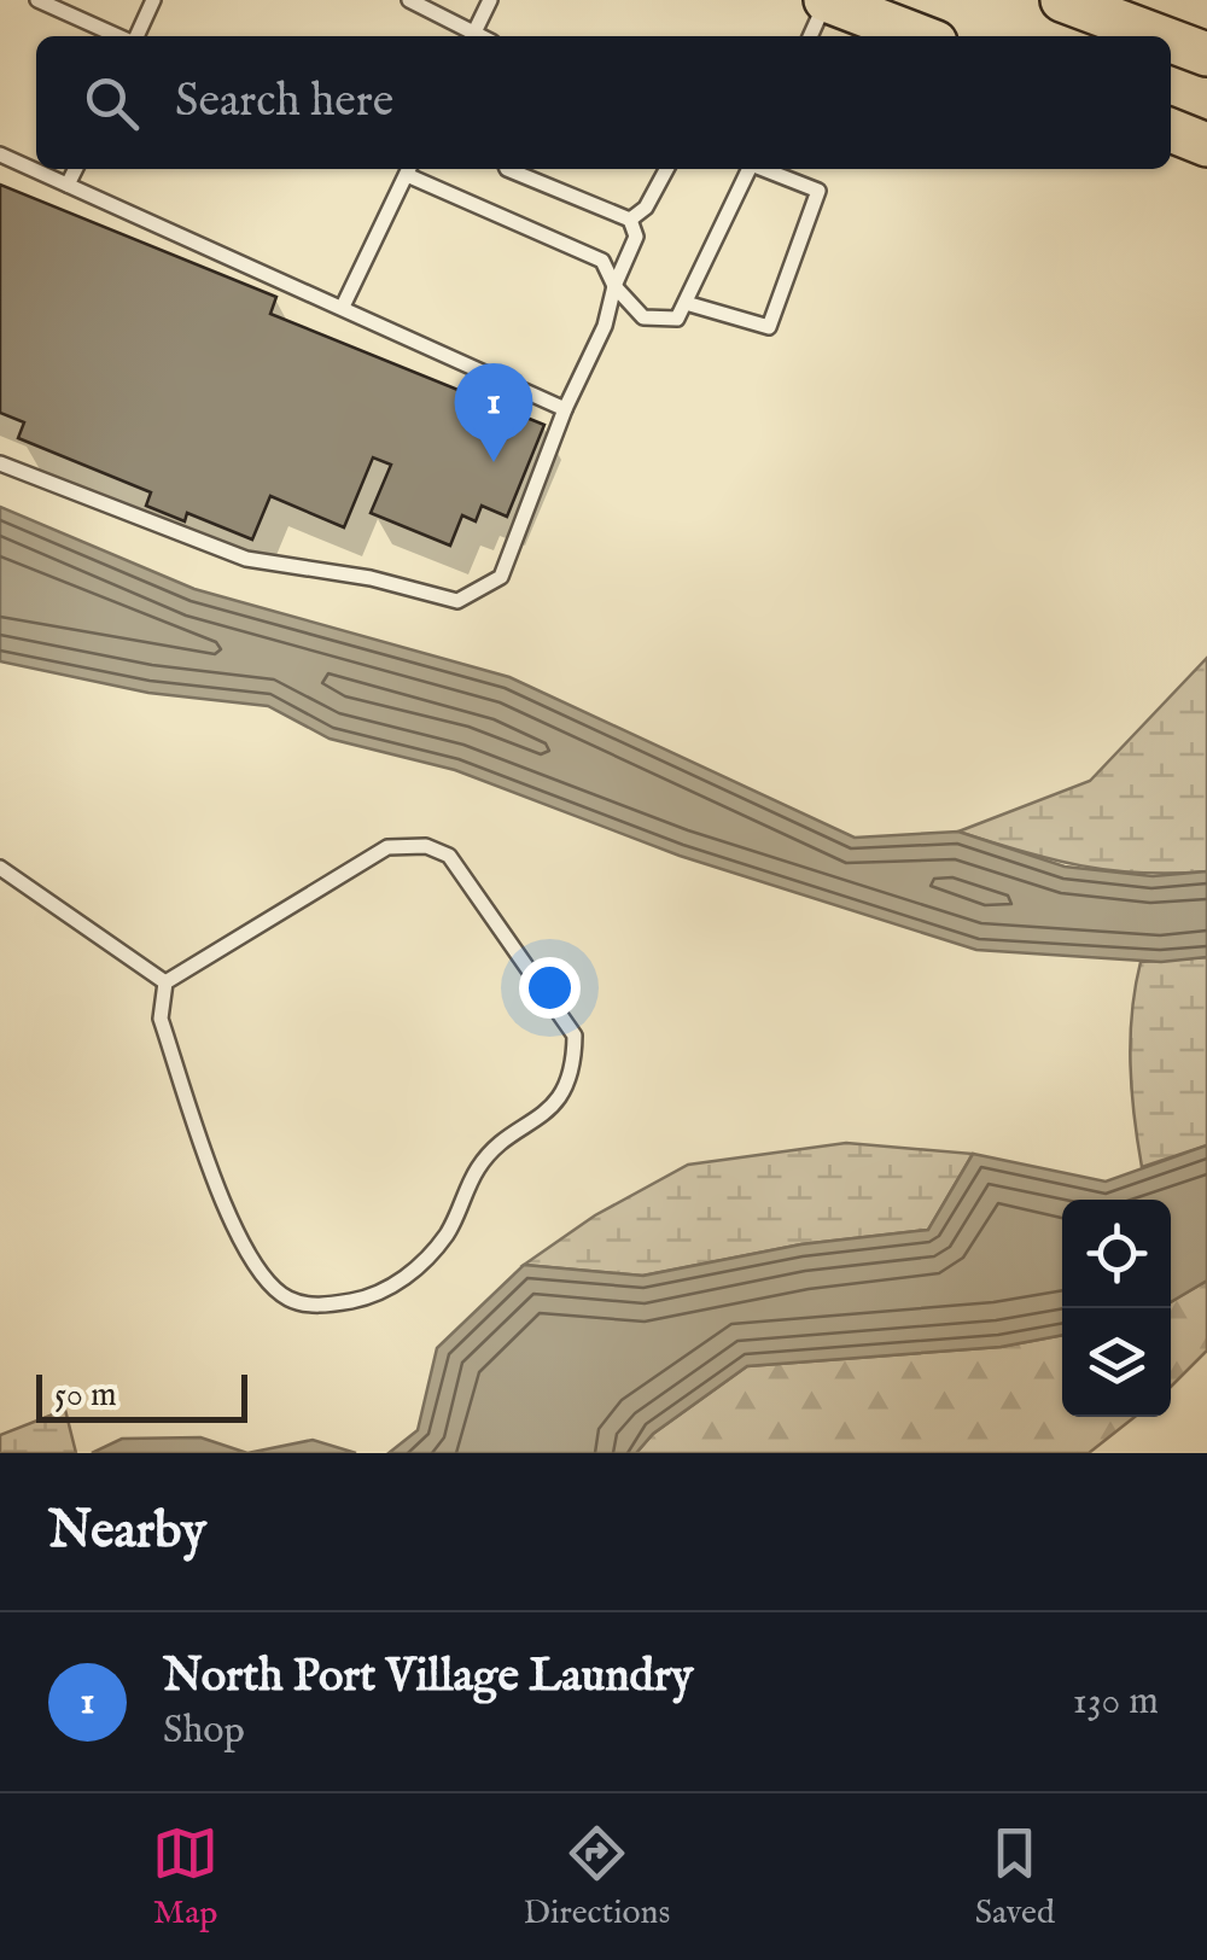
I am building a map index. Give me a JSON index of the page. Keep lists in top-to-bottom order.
{
  "scale_bar": "50 m",
  "page": {
    "search": "Search here",
    "pins": "1",
    "scale": "50 m",
    "heading": "Nearby",
    "list": [
      {
        "mark": "1",
        "name": "North Port Village Laundry",
        "note": "Shop",
        "value": "130 m"
      }
    ],
    "nav": ["Map", "Directions", "Saved"]
  }
}
